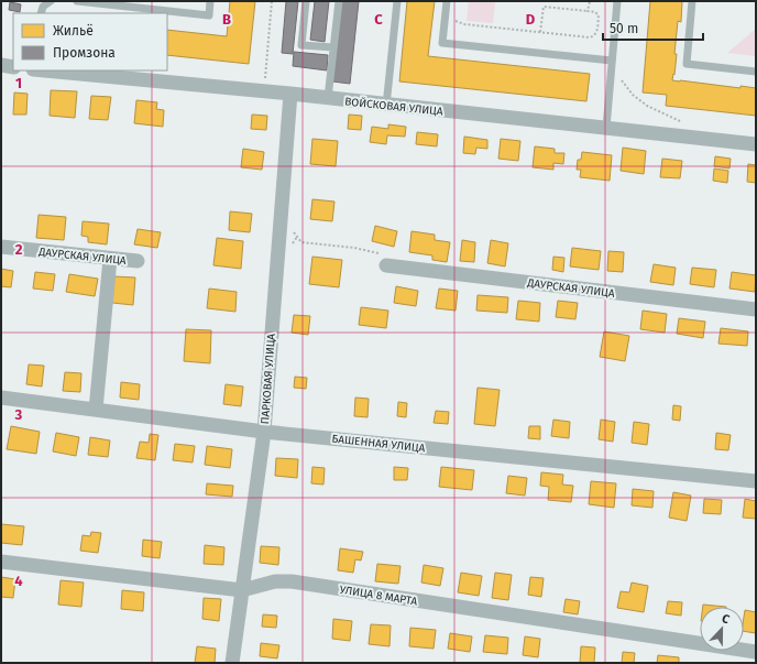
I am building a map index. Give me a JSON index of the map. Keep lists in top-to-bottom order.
{
  "streets": {
    "street": [
      "ВОЙСКОВАЯ УЛИЦА",
      "ДАУРСКАЯ УЛИЦА",
      "ПАРКОВАЯ УЛИЦА",
      "БАШЕННАЯ УЛИЦА",
      "УЛИЦА 8 МАРТА"
    ]
  },
  "crossings": [
    ["ВОЙСКОВАЯ УЛИЦА", "ПАРКОВАЯ УЛИЦА"],
    ["ПАРКОВАЯ УЛИЦА", "БАШЕННАЯ УЛИЦА"],
    ["ПАРКОВАЯ УЛИЦА", "УЛИЦА 8 МАРТА"]
  ],
  "legend": ["Жильё", "Промзона"],
  "scale_bar": "50 m",
  "north": "top",
  "grid": {
    "columns": ["B", "C", "D"],
    "rows": [
      "1",
      "2",
      "3",
      "4"
    ]
  }
}
